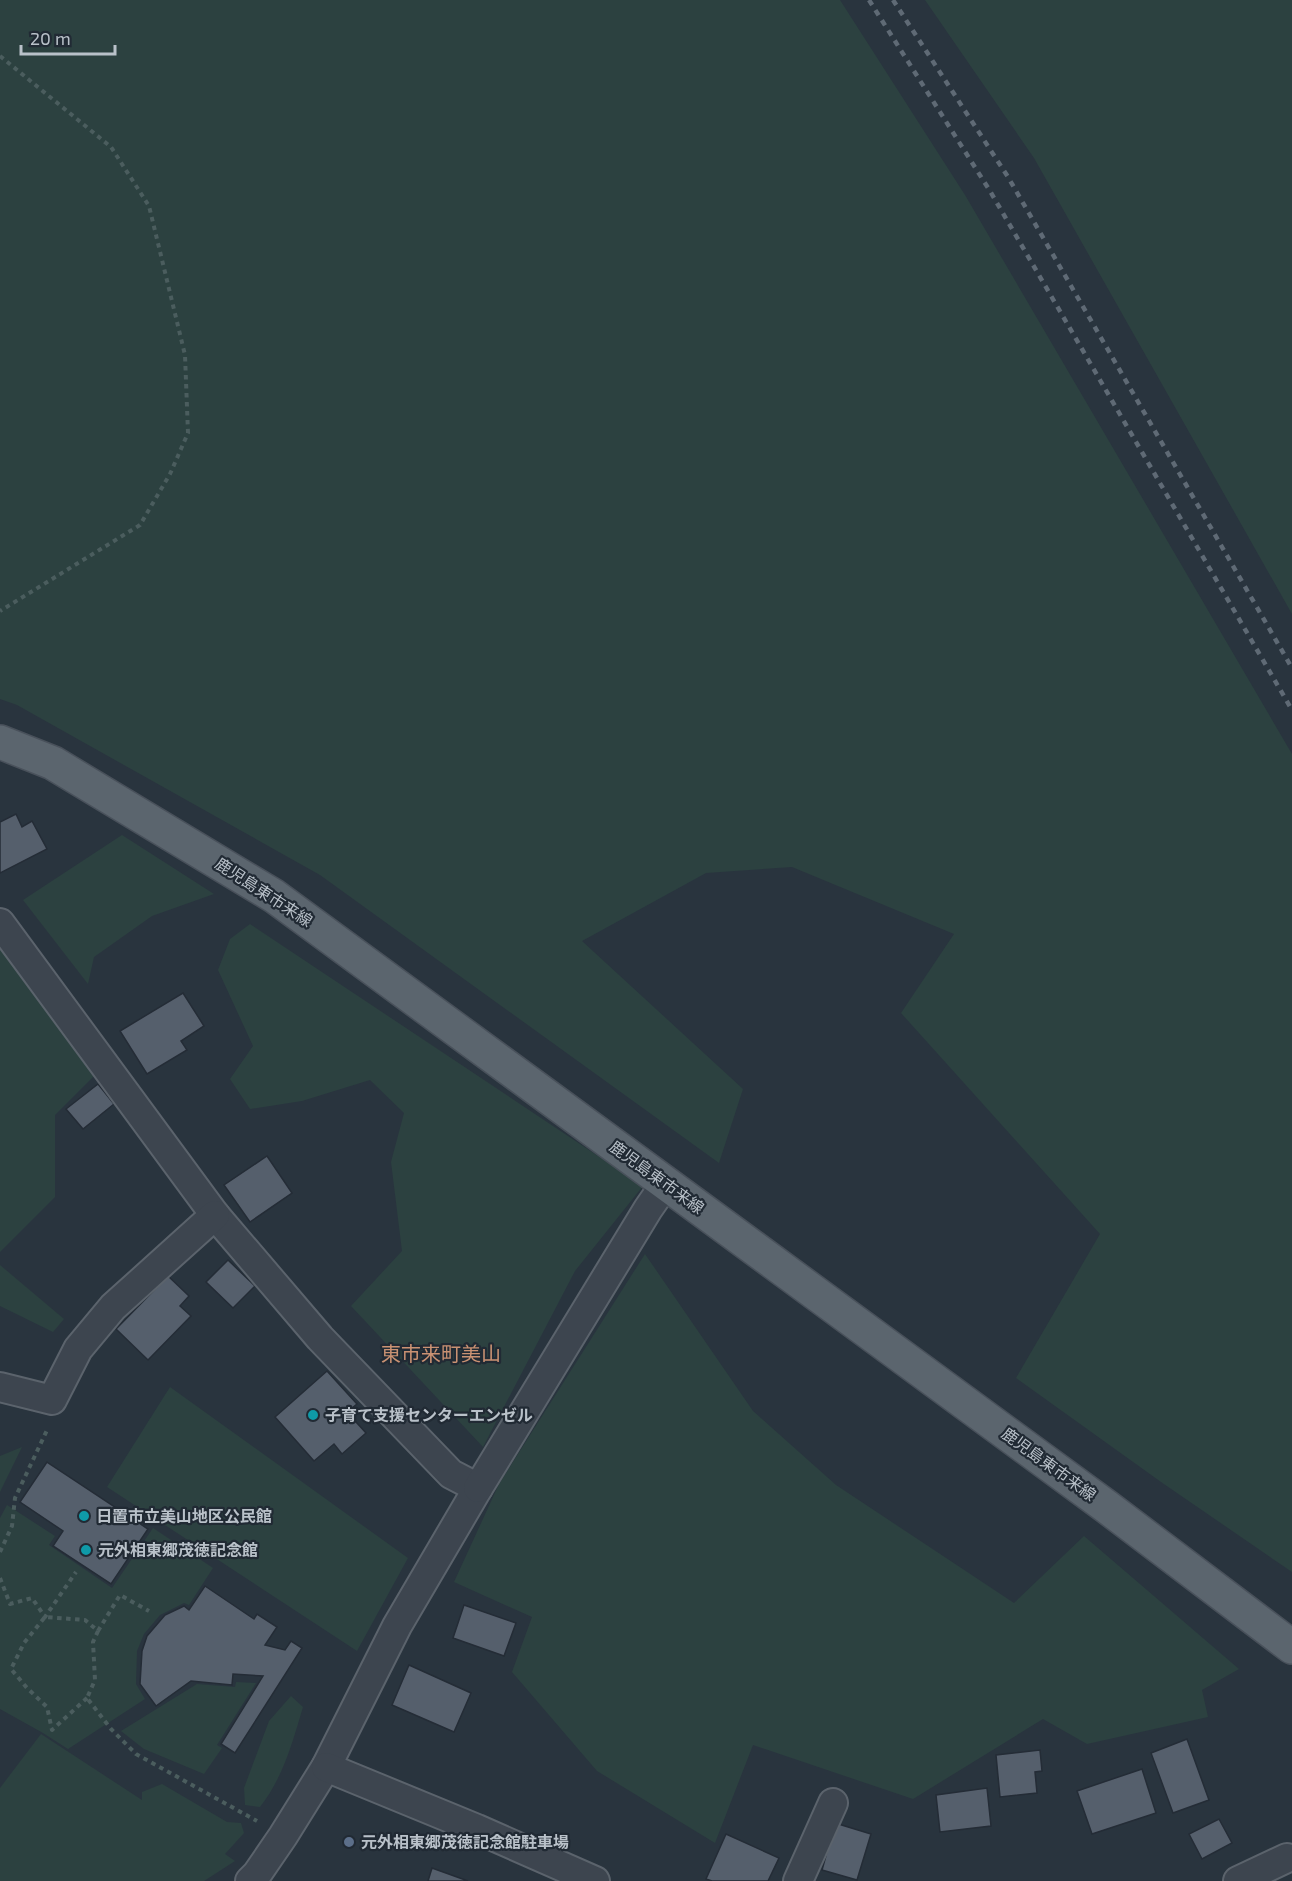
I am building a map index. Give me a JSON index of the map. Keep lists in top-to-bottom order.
{
  "streets": {
    "main road": ["鹿児島東市来線"]
  },
  "districts": ["東市来町美山"],
  "places": [
    "子育て支援センターエンゼル",
    "日置市立美山地区公民館",
    "元外相東郷茂徳記念館",
    "元外相東郷茂徳記念館駐車場"
  ],
  "scale_bar": "20 m"
}
